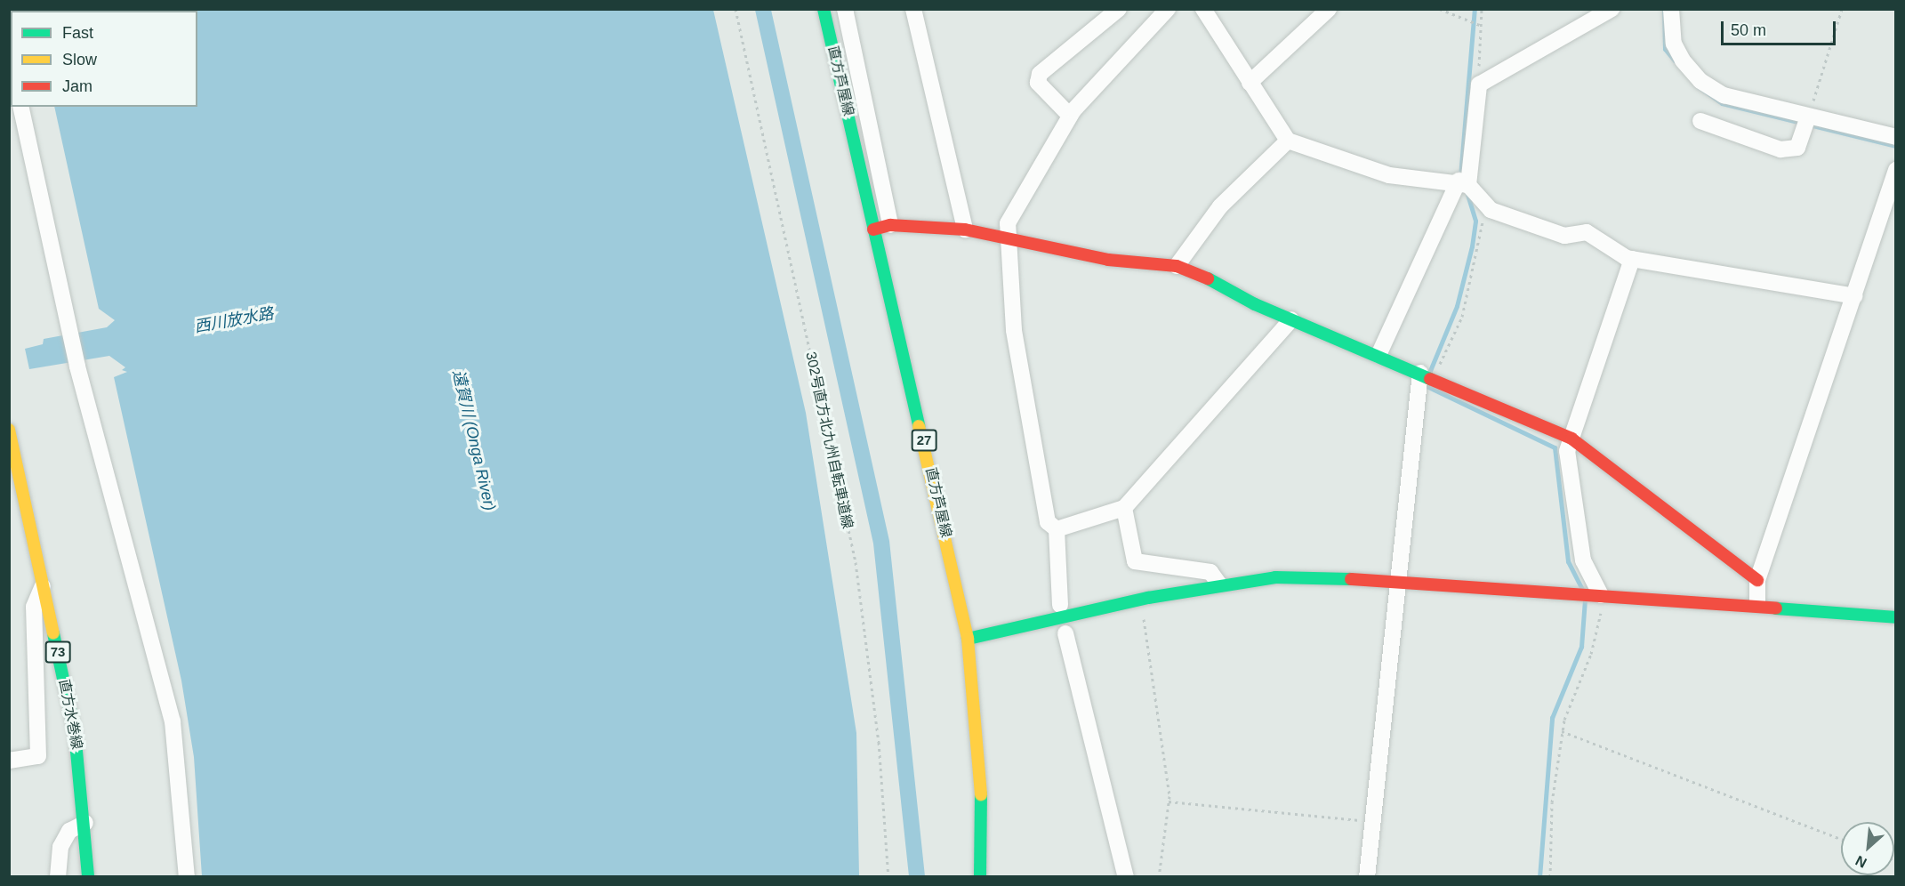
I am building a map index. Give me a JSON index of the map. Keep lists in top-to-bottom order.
{
  "streets": {
    "street": [
      "直方芦屋線",
      "27",
      "73",
      "直方水巻線"
    ],
    "path": ["302号直方北九州自転車道線"]
  },
  "water": ["西川放水路", "遠賀川 (Onga River)"],
  "legend": ["Fast", "Slow", "Jam"],
  "scale_bar": "50 m",
  "north": "bottom left"
}
